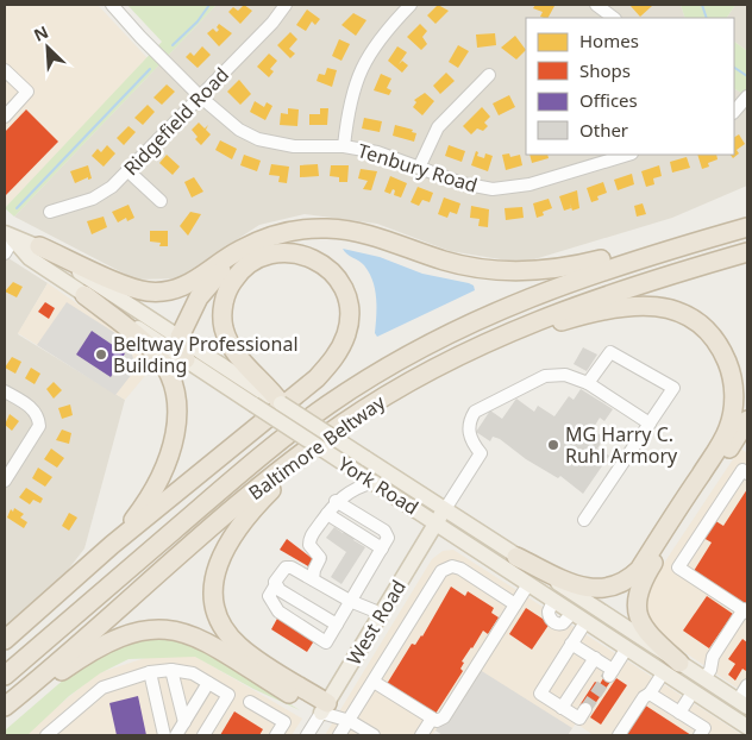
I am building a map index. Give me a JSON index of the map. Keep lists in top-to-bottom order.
{
  "streets": {
    "highway": ["Baltimore Beltway"],
    "main road": ["York Road", "West Road"],
    "street": ["Ridgefield Road", "Tenbury Road"]
  },
  "crossings": [
    ["Ridgefield Road", "Tenbury Road"],
    ["York Road", "West Road"]
  ],
  "places": ["Beltway Professional Building", "MG Harry C. Ruhl Armory"],
  "legend": [
    "Homes",
    "Shops",
    "Offices",
    "Other"
  ],
  "north": "top left"
}
